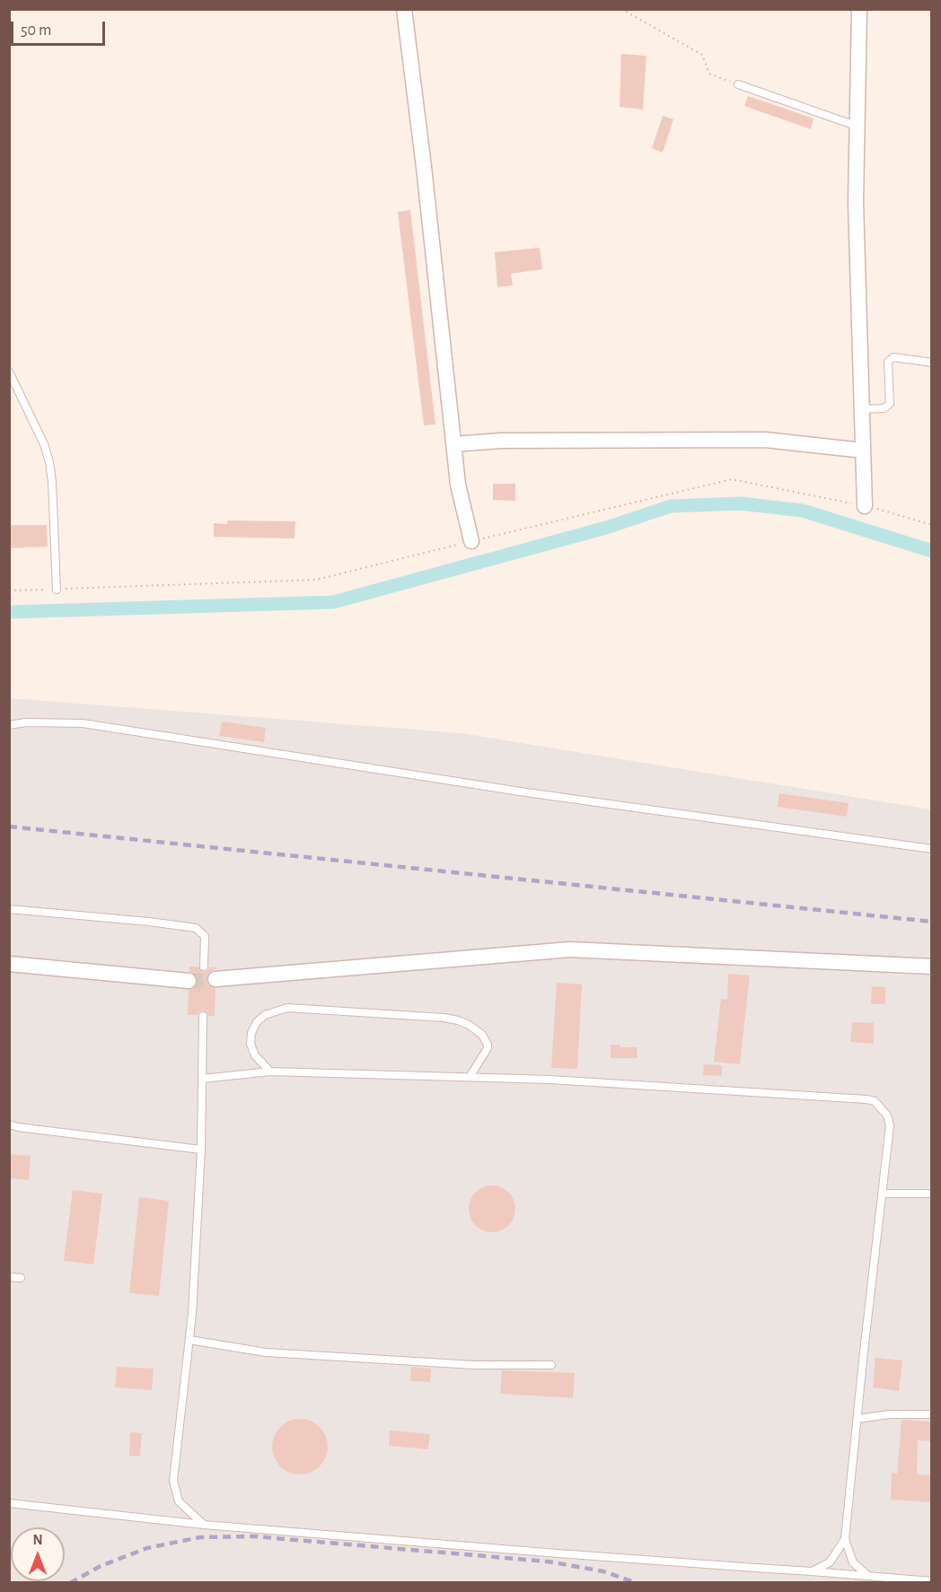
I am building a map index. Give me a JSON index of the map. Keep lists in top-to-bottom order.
{
  "scale_bar": "50 m",
  "north": "top"
}
